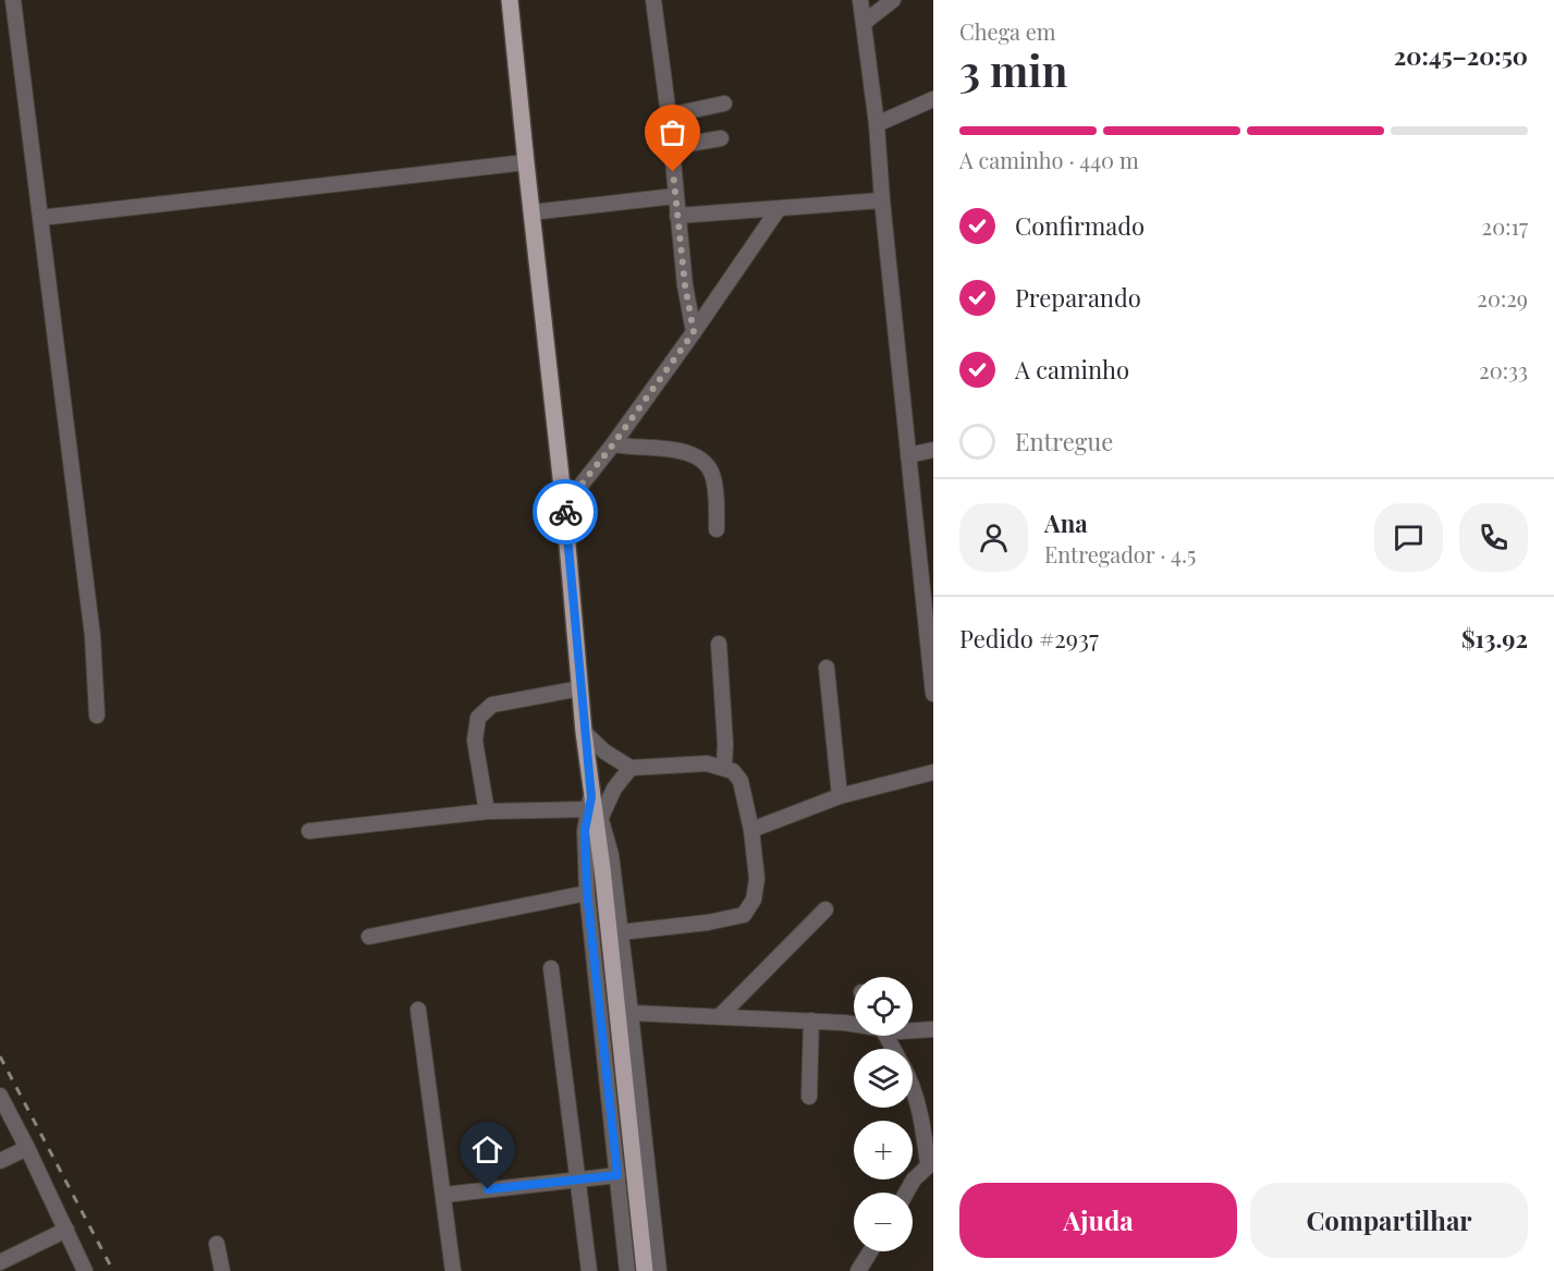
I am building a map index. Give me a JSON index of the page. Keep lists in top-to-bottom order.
{
  "page": {
    "heading": ["3 min", "Chega em", "20:45–20:50"],
    "panel": [
      "Ana",
      "Entregador · 4.5",
      "Pedido #2937",
      "$13.92"
    ],
    "bar": "A caminho · 440 m",
    "list": [
      ["Confirmado", "20:17"],
      ["Preparando", "20:29"],
      ["A caminho", "20:33"],
      "Entregue"
    ],
    "map_buttons": ["+", "−"],
    "buttons": ["Ajuda", "Compartilhar"]
  }
}
